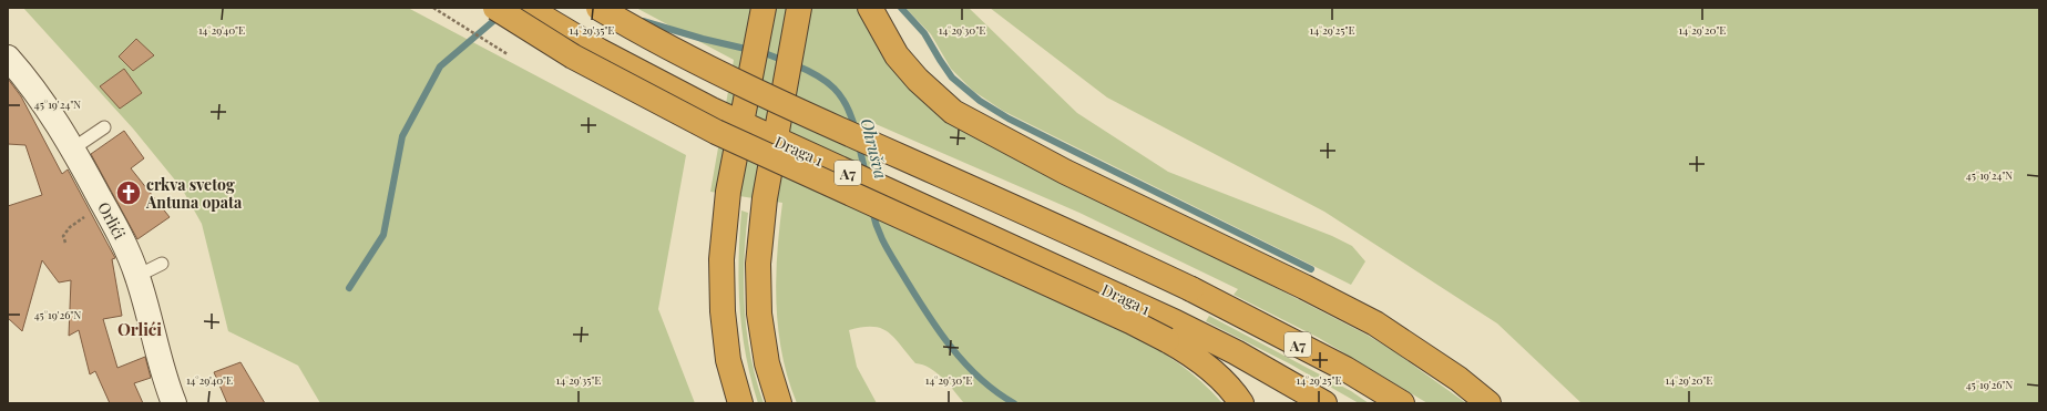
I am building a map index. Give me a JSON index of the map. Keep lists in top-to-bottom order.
{
  "streets": {
    "highway": ["Draga 1", "A7"],
    "street": ["Orlići"]
  },
  "crossings": [
    ["Draga 1", "A7"]
  ],
  "districts": ["Orlići"],
  "water": ["Ohrušva"],
  "places": {
    "church": ["crkva svetog Antuna opata"]
  },
  "coordinates": [
    "14°29'40\"E",
    "14°29'35\"E",
    "14°29'30\"E",
    "14°29'25\"E",
    "14°29'20\"E",
    "45°19'24\"N",
    "45°19'26\"N"
  ]
}
